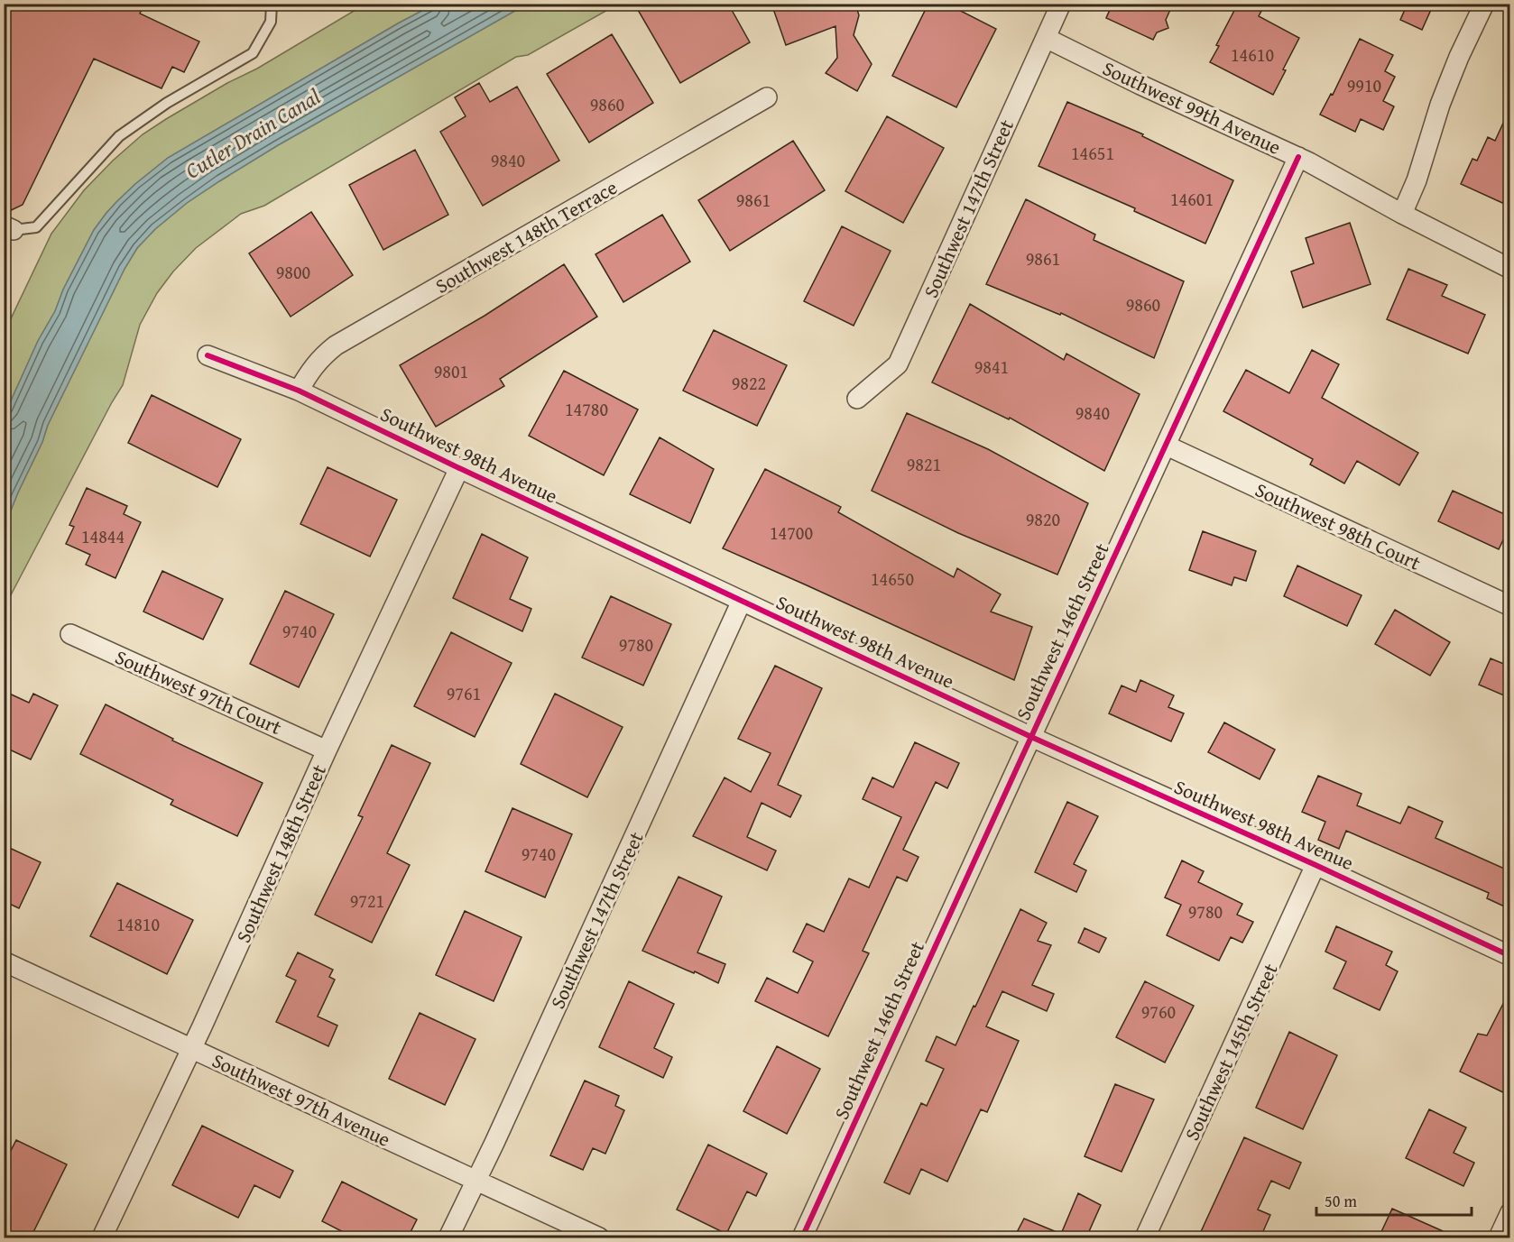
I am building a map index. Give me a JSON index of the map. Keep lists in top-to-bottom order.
{
  "streets": {
    "street": [
      "Southwest 99th Avenue",
      "Southwest 147th Street",
      "Southwest 148th Terrace",
      "Southwest 98th Avenue",
      "Southwest 98th Court",
      "Southwest 146th Street",
      "Southwest 97th Court",
      "Southwest 148th Street",
      "Southwest 145th Street",
      "Southwest 97th Avenue"
    ]
  },
  "crossings": [
    ["Southwest 99th Avenue", "Southwest 147th Street"],
    ["Southwest 99th Avenue", "Southwest 146th Street"],
    ["Southwest 147th Street", "Southwest 98th Avenue"],
    ["Southwest 147th Street", "Southwest 97th Avenue"],
    ["Southwest 148th Terrace", "Southwest 98th Avenue"],
    ["Southwest 98th Avenue", "Southwest 146th Street"],
    ["Southwest 98th Avenue", "Southwest 148th Street"],
    ["Southwest 98th Avenue", "Southwest 145th Street"],
    ["Southwest 98th Court", "Southwest 146th Street"],
    ["Southwest 97th Court", "Southwest 148th Street"],
    ["Southwest 148th Street", "Southwest 97th Avenue"]
  ],
  "water": ["Cutler Drain Canal"],
  "house_numbers": [
    "14610",
    "9910",
    "9860",
    "14651",
    "9840",
    "14601",
    "9861",
    "9861",
    "9800",
    "9860",
    "9841",
    "9801",
    "9822",
    "14780",
    "9840",
    "9821",
    "9820",
    "14700",
    "14844",
    "14650",
    "9740",
    "9780",
    "9761",
    "9740",
    "9721",
    "9780",
    "14810",
    "9760"
  ],
  "scale_bar": "50 m"
}
